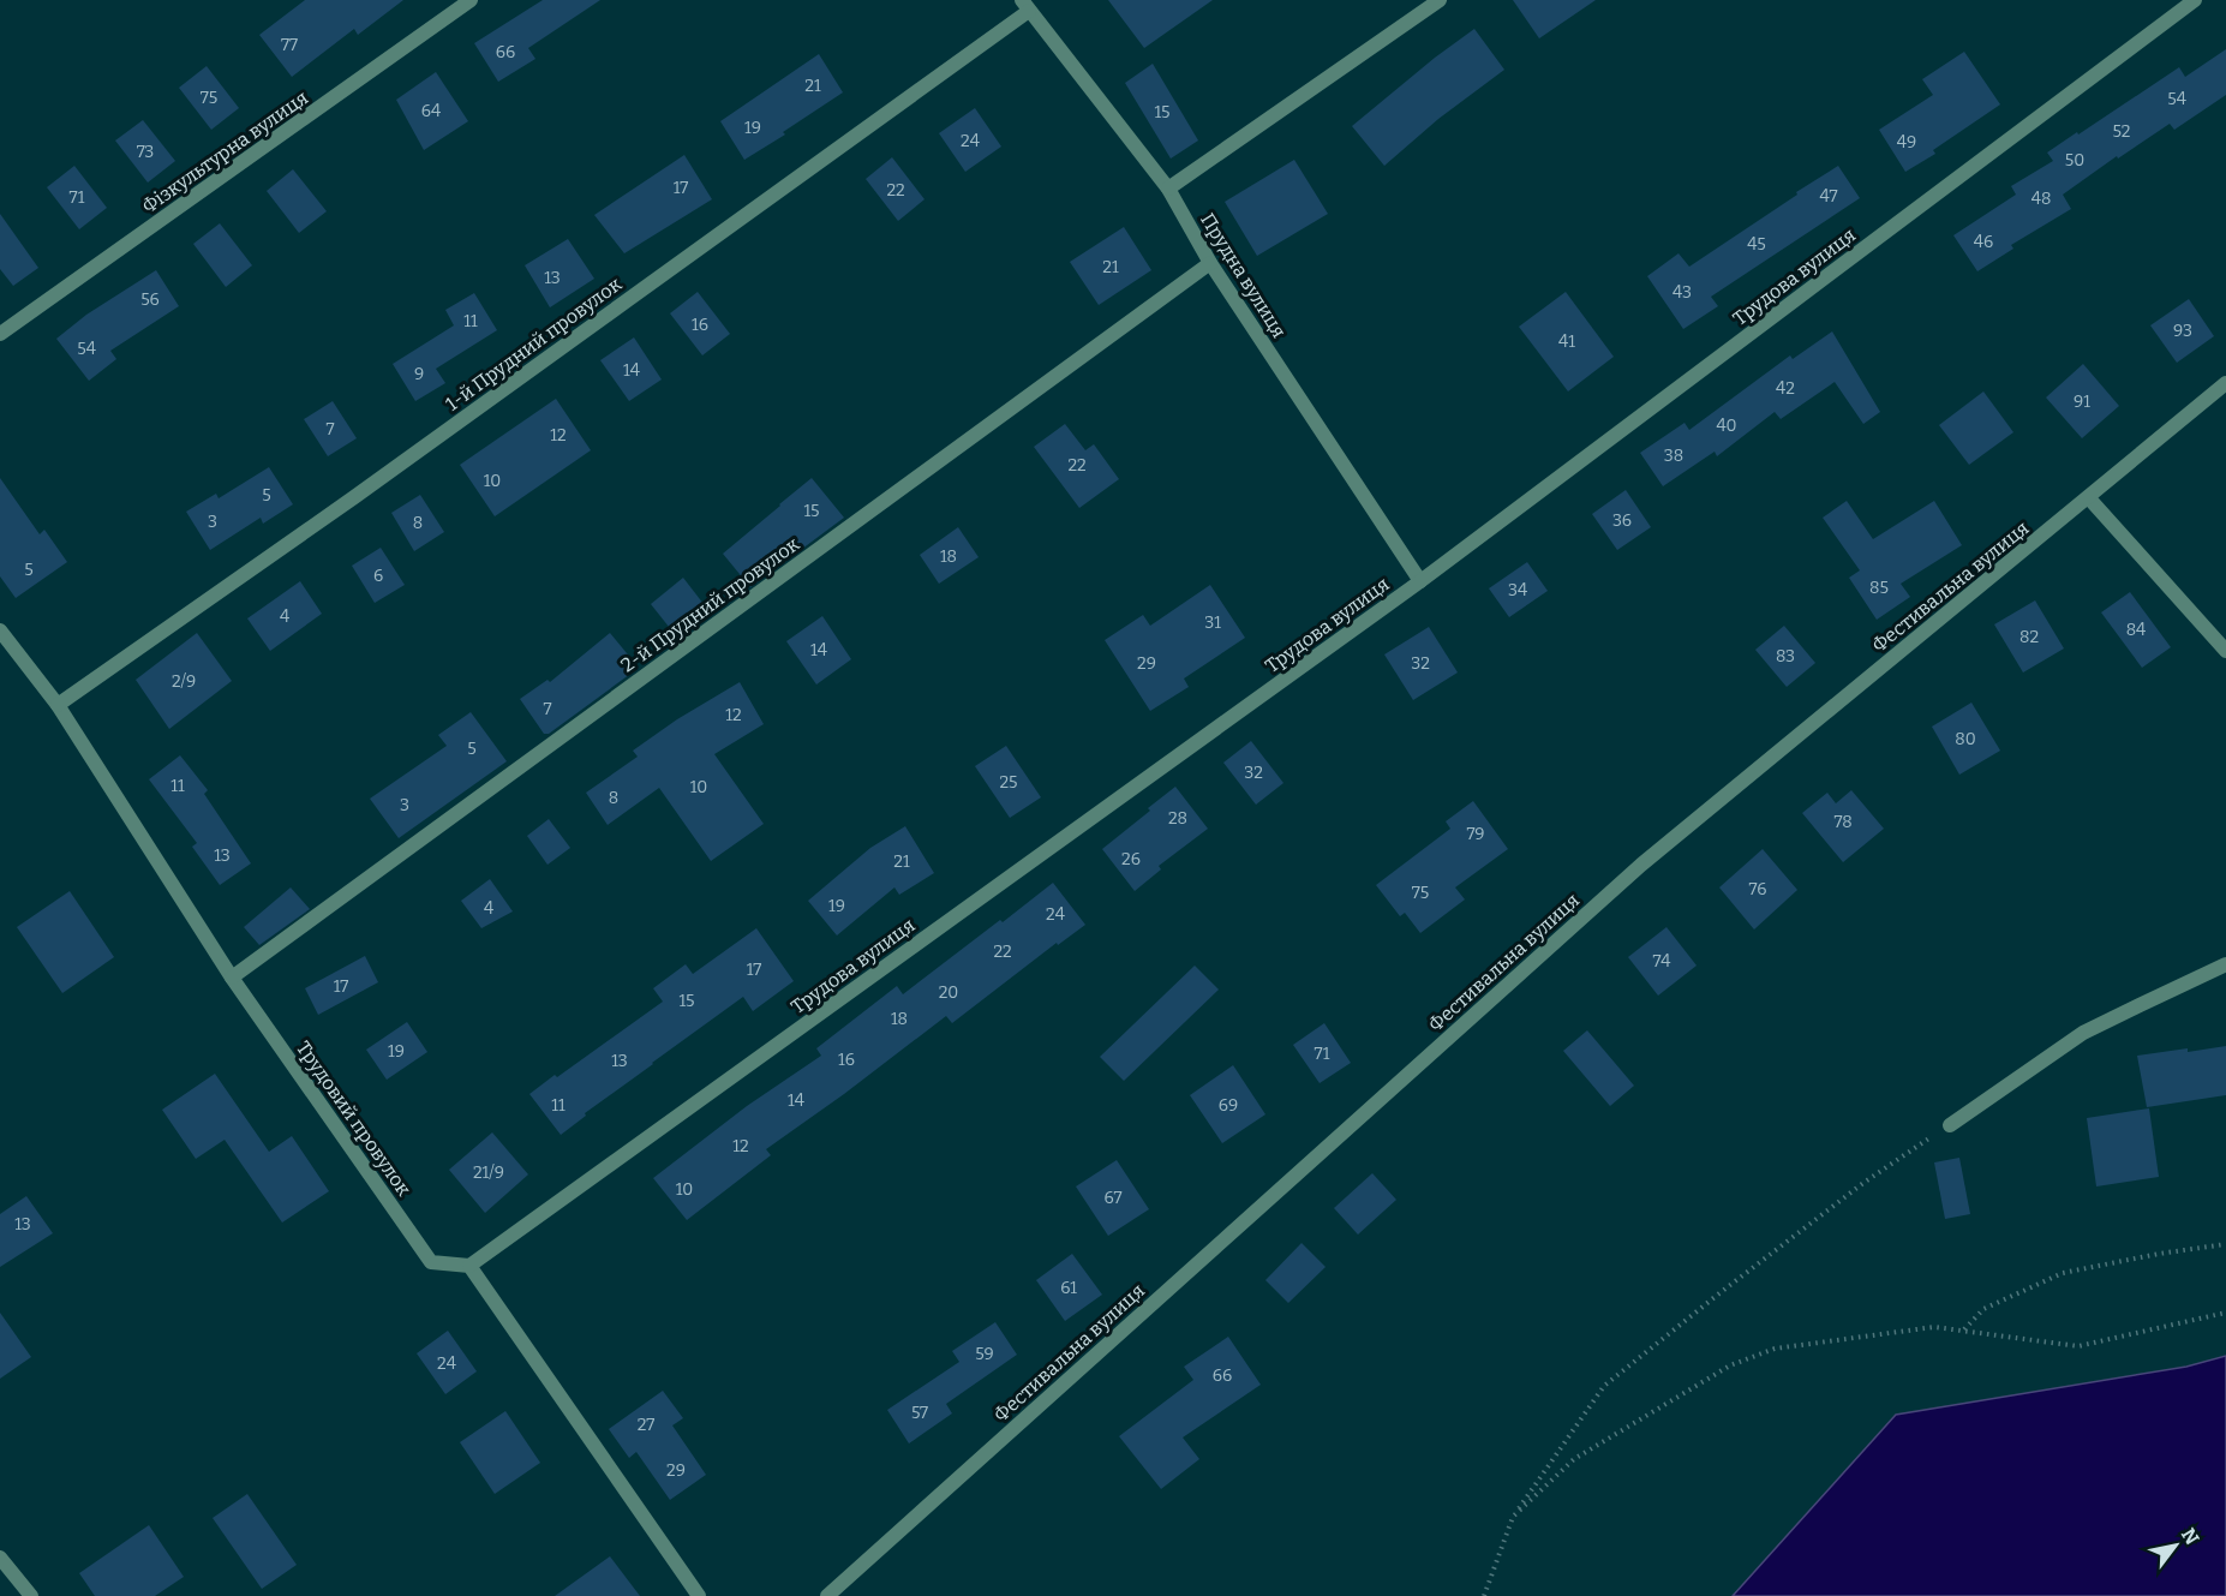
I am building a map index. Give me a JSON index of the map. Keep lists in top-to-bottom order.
{
  "streets": {
    "street": [
      "Фізкультурна вулиця",
      "Прудна вулиця",
      "Трудова вулиця",
      "1-й Прудний провулок",
      "Фестивальна вулиця",
      "2-й Прудний провулок",
      "Трудовий провулок"
    ]
  },
  "crossings": [
    ["Прудна вулиця", "Трудова вулиця"],
    ["Прудна вулиця", "1-й Прудний провулок"],
    ["Прудна вулиця", "2-й Прудний провулок"],
    ["Трудова вулиця", "Трудовий провулок"],
    ["1-й Прудний провулок", "Трудовий провулок"],
    ["2-й Прудний провулок", "Трудовий провулок"]
  ],
  "house_numbers": [
    "77",
    "66",
    "21",
    "75",
    "54",
    "64",
    "15",
    "19",
    "52",
    "24",
    "49",
    "73",
    "50",
    "17",
    "22",
    "47",
    "71",
    "48",
    "46",
    "45",
    "21",
    "13",
    "43",
    "56",
    "11",
    "16",
    "93",
    "41",
    "54",
    "14",
    "9",
    "42",
    "91",
    "40",
    "7",
    "12",
    "38",
    "22",
    "10",
    "5",
    "15",
    "36",
    "3",
    "8",
    "18",
    "5",
    "6",
    "85",
    "34",
    "4",
    "31",
    "84",
    "82",
    "14",
    "83",
    "29",
    "32",
    "2/9",
    "7",
    "12",
    "80",
    "5",
    "32",
    "25",
    "11",
    "10",
    "8",
    "3",
    "28",
    "78",
    "79",
    "13",
    "26",
    "21",
    "76",
    "75",
    "19",
    "4",
    "24",
    "22",
    "74",
    "17",
    "17",
    "20",
    "15",
    "18",
    "19",
    "71",
    "16",
    "13",
    "14",
    "11",
    "69",
    "12",
    "21/9",
    "10",
    "67",
    "13",
    "61",
    "59",
    "24",
    "66",
    "57",
    "27",
    "29"
  ],
  "north": "top right"
}
